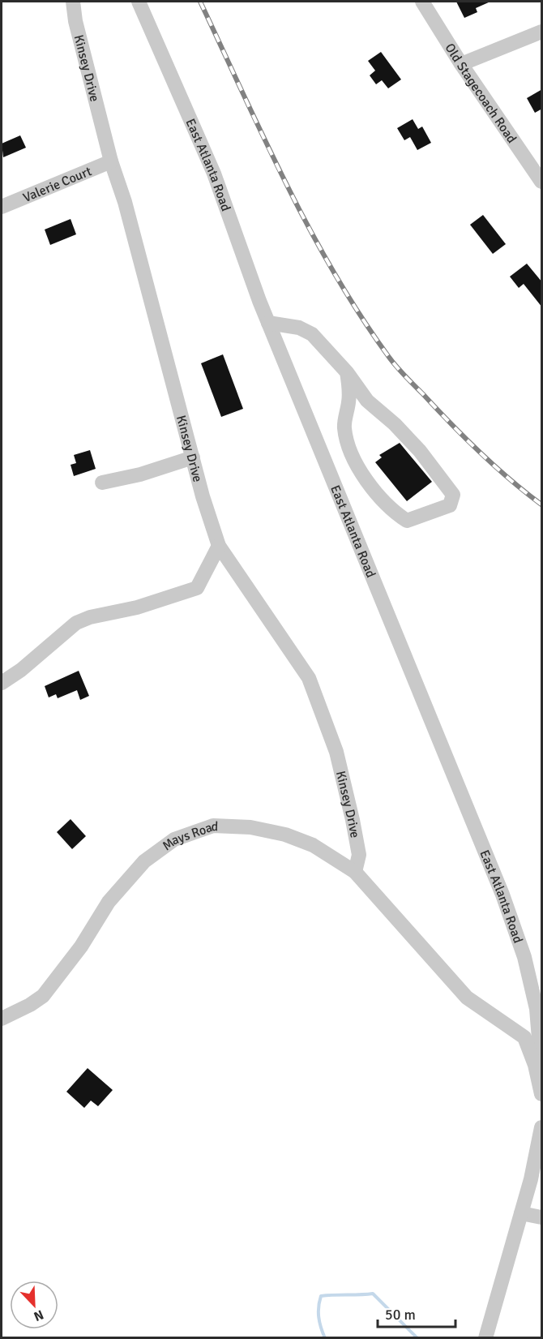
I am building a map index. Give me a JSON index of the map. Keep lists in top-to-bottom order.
{
  "streets": {
    "street": [
      "Kinsey Drive",
      "Old Stagecoach Road",
      "East Atlanta Road",
      "Valerie Court",
      "Mays Road"
    ]
  },
  "crossings": [
    ["Kinsey Drive", "Valerie Court"],
    ["Kinsey Drive", "Mays Road"]
  ],
  "scale_bar": "50 m",
  "north": "bottom right"
}
